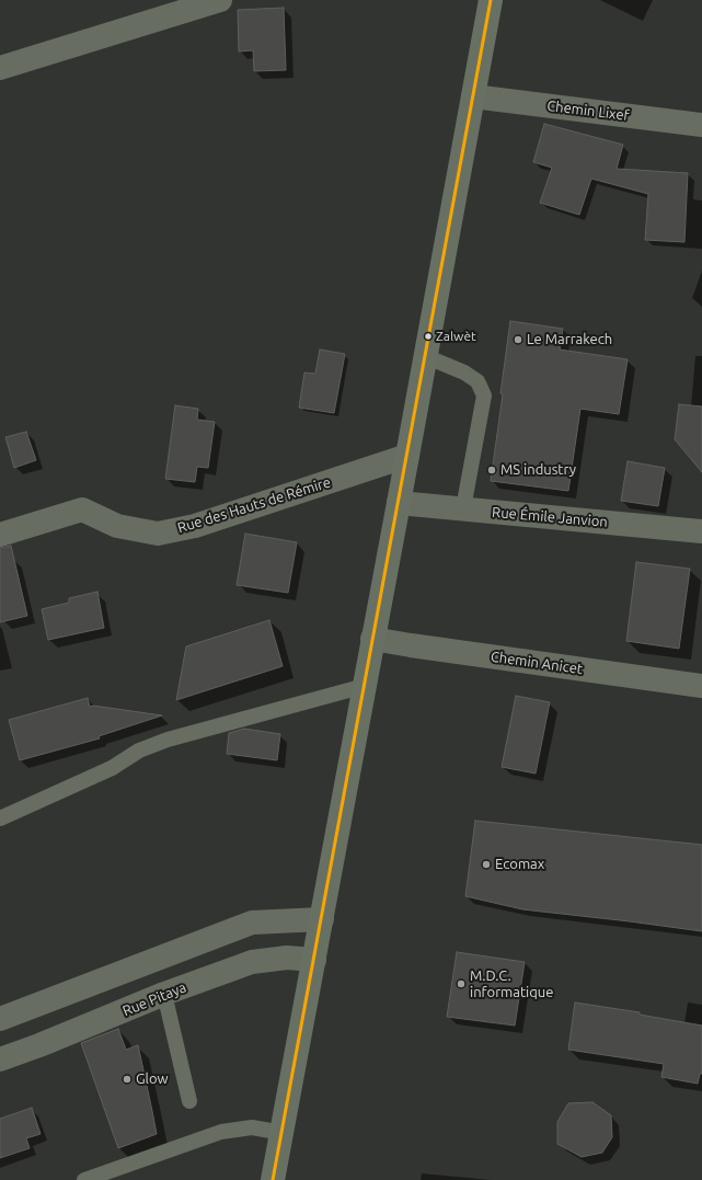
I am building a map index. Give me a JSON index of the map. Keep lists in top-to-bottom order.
{
  "streets": {
    "street": [
      "Chemin Lixef",
      "Rue des Hauts de Rémire",
      "Rue Émile Janvion",
      "Chemin Anicet",
      "Rue Pitaya"
    ]
  },
  "places": [
    "Zalwèt",
    "Le Marrakech",
    "MS industry",
    "Ecomax",
    "M.D.C. informatique",
    "Glow"
  ]
}
